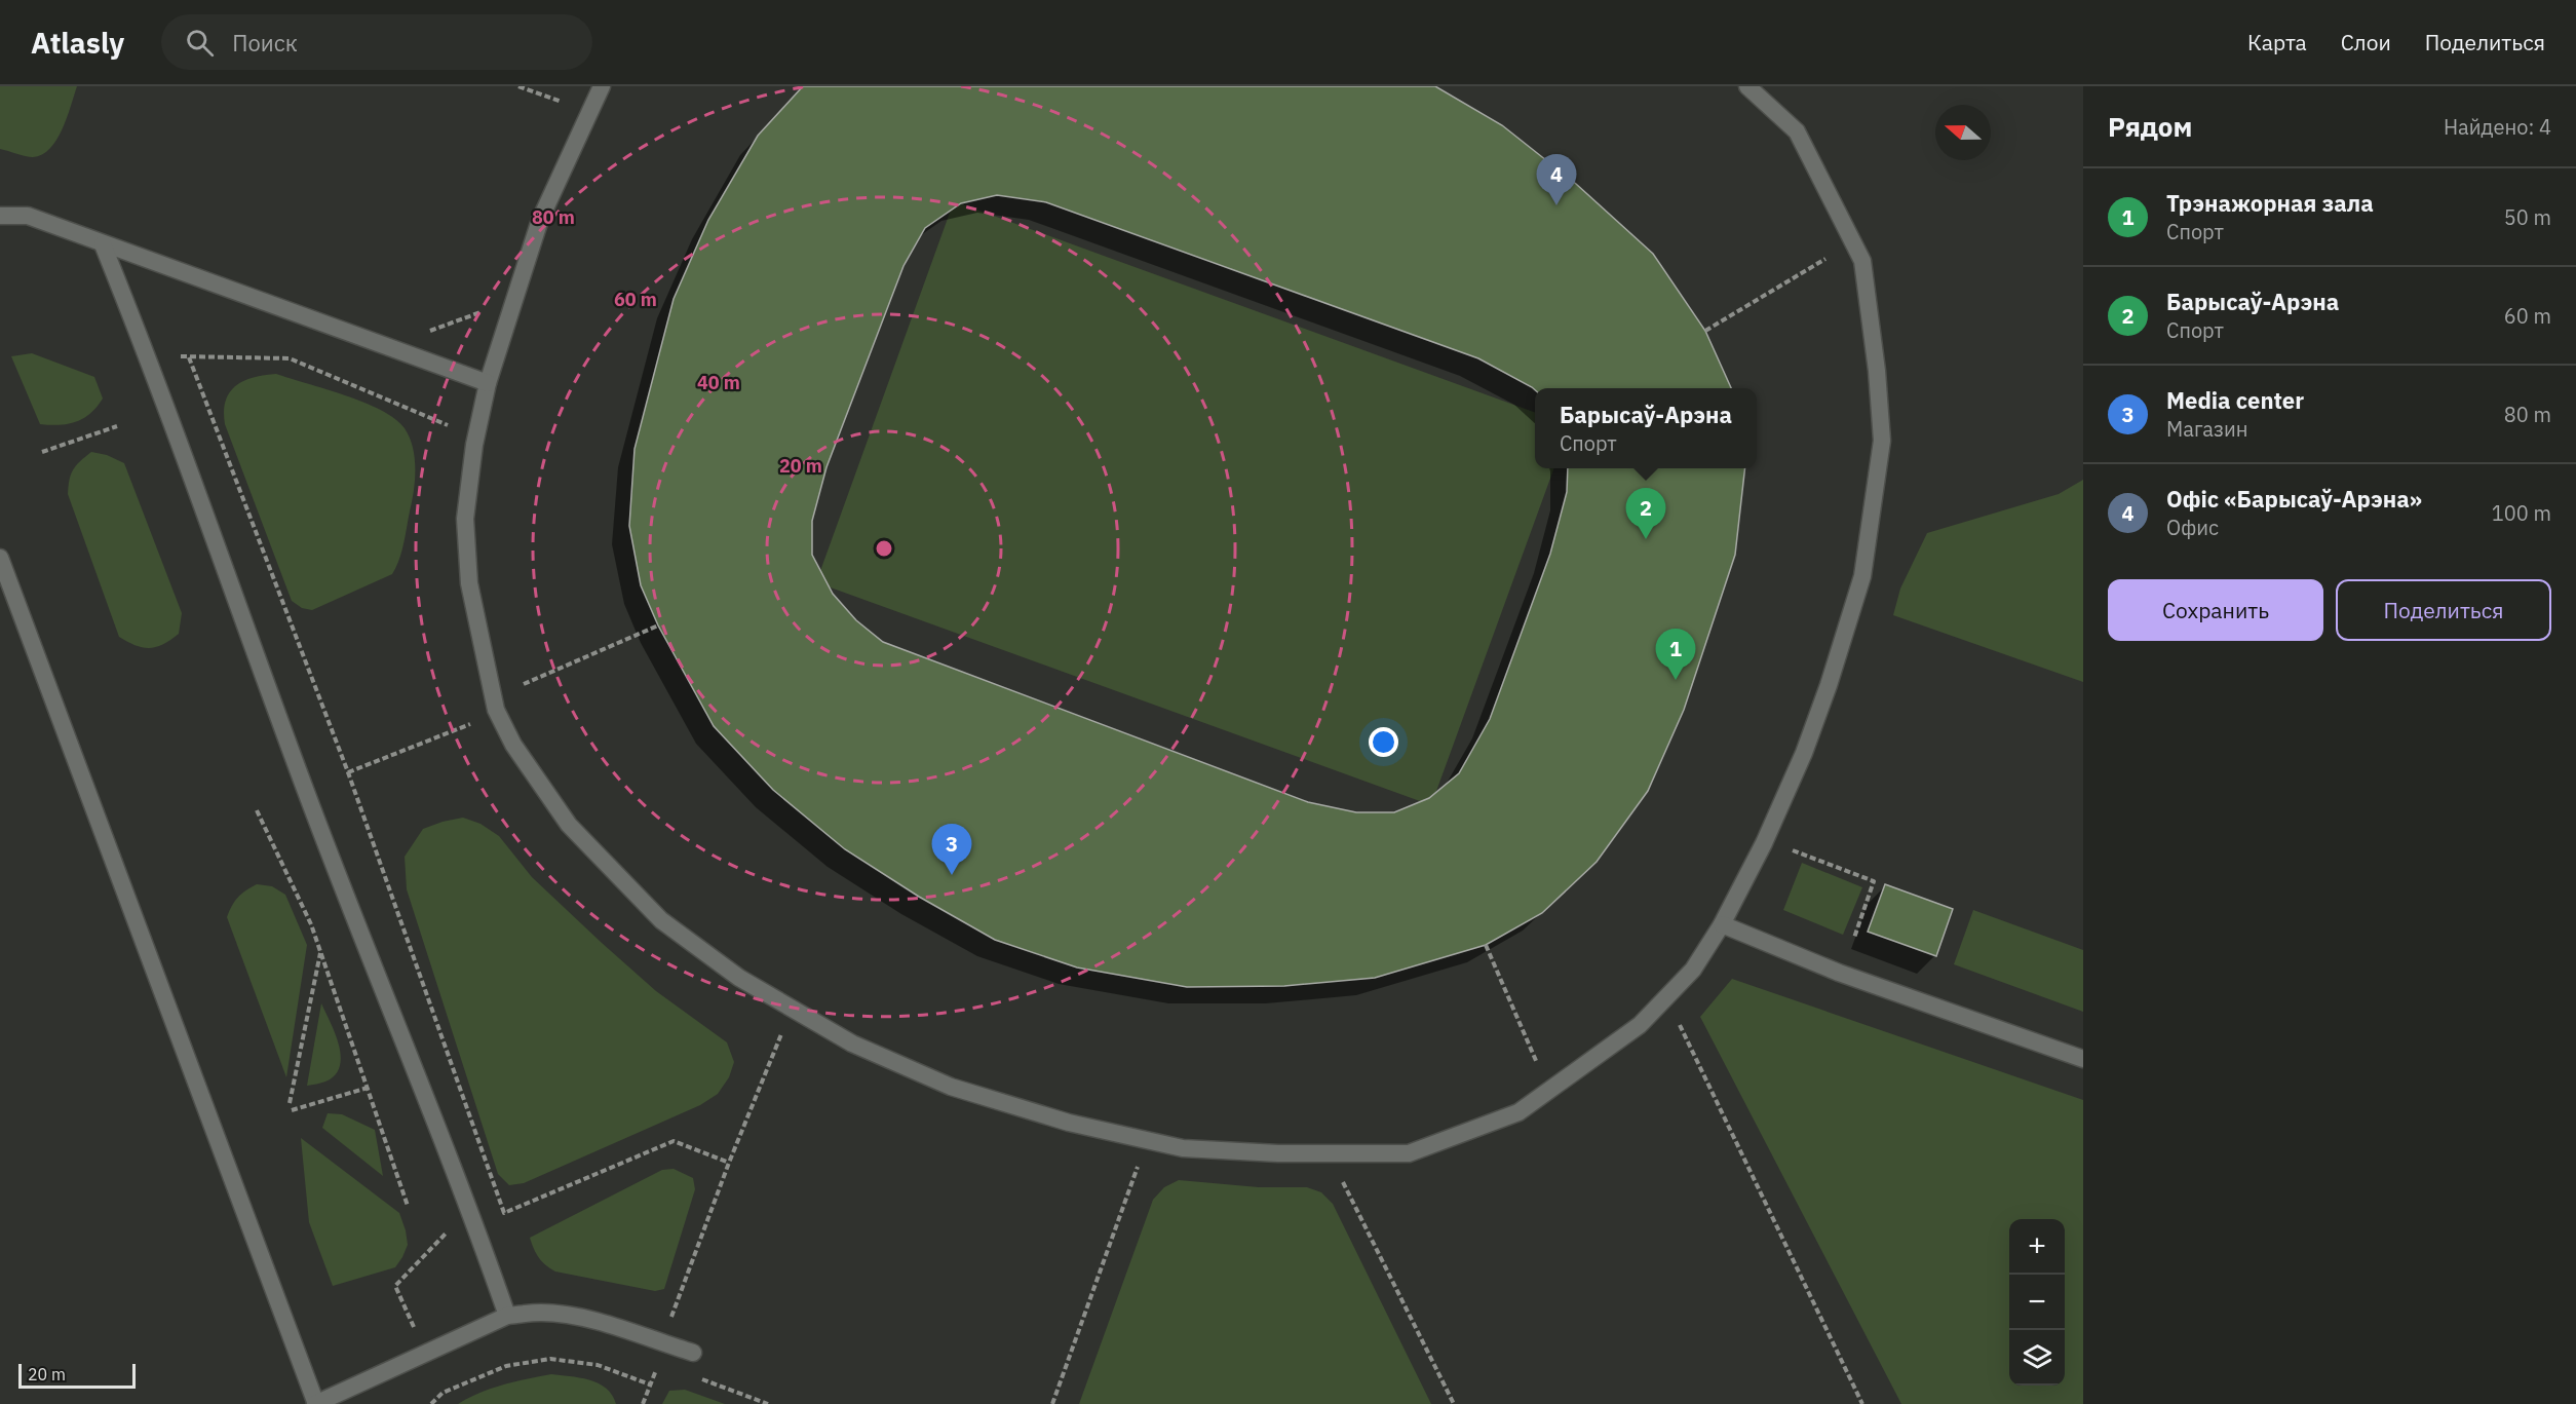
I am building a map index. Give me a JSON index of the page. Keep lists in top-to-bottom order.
{
  "scale_bar": "20 m",
  "north": "left",
  "page": {
    "header": "Atlasly",
    "search": "Поиск",
    "nav": ["Карта", "Слои", "Поделиться"],
    "heading": ["Рядом", "Найдено: 4"],
    "pins": [
      "4",
      "2",
      "1",
      "3"
    ],
    "list": [
      {
        "mark": "1",
        "name": "Трэнажорная зала",
        "note": "Спорт",
        "value": "50 m"
      },
      {
        "mark": "2",
        "name": "Барысаў-Арэна",
        "note": "Спорт",
        "value": "60 m"
      },
      {
        "mark": "3",
        "name": "Media center",
        "note": "Магазин",
        "value": "80 m"
      },
      {
        "mark": "4",
        "name": "Офіс «Барысаў-Арэна»",
        "note": "Офис",
        "value": "100 m"
      }
    ],
    "popup": ["Барысаў-Арэна", "Спорт"],
    "buttons": ["Сохранить", "Поделиться"],
    "map_buttons": ["+", "−"],
    "scale": "20 m"
  },
  "rings": [
    "80 m",
    "60 m",
    "40 m",
    "20 m"
  ]
}
